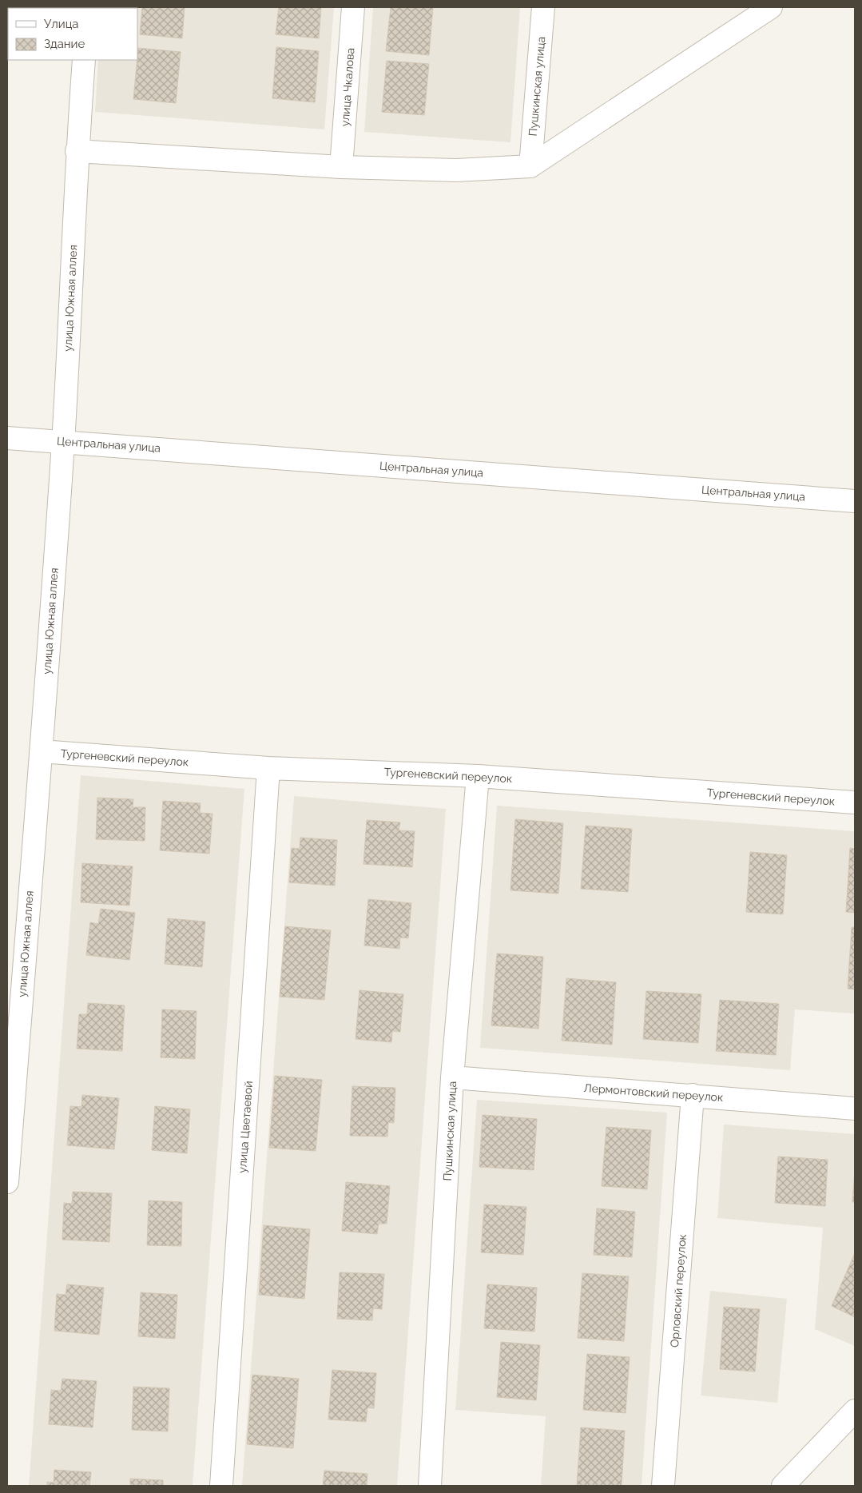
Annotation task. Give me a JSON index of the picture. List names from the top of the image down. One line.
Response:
{"streets":{"street":["Пушкинская улица","улица Чкалова","улица Южная аллея","Центральная улица","Тургеневский переулок","Лермонтовский переулок","улица Цветаевой","Орловский переулок"]},"crossings":[["Пушкинская улица","Тургеневский переулок"],["Пушкинская улица","Лермонтовский переулок"],["улица Южная аллея","Центральная улица"],["улица Южная аллея","Тургеневский переулок"],["Тургеневский переулок","улица Цветаевой"],["Лермонтовский переулок","Орловский переулок"]],"legend":["Улица","Здание"]}
